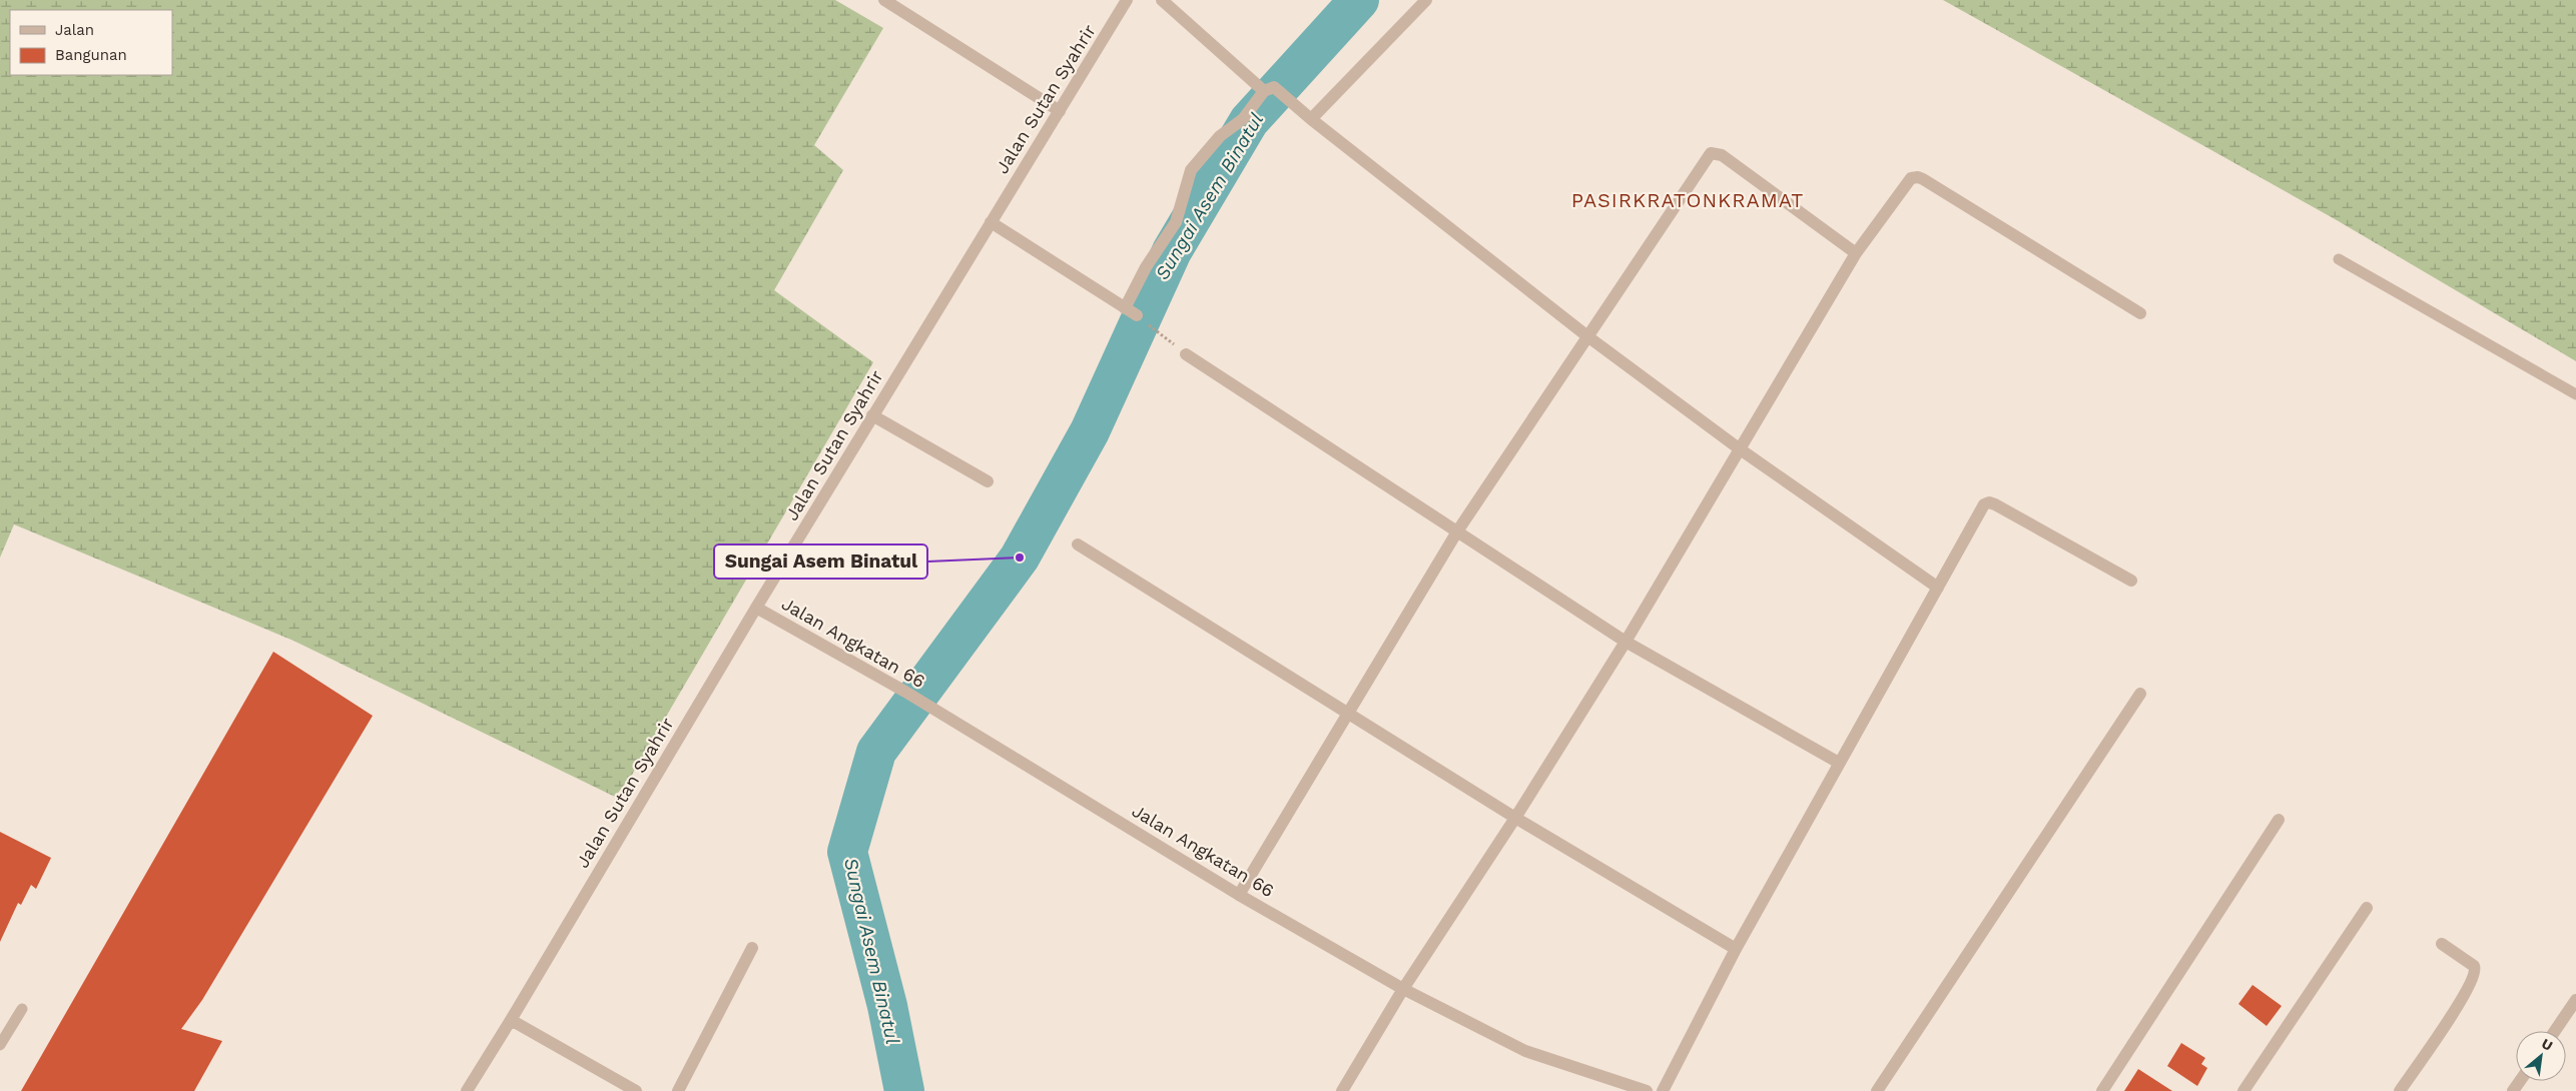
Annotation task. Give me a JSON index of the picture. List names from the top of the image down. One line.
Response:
{"streets":{"street":["Jalan Sutan Syahrir","Jalan Angkatan 66"]},"crossings":[["Jalan Sutan Syahrir","Jalan Angkatan 66"]],"districts":["PASIRKRATONKRAMAT"],"water":["Sungai Asem Binatul"],"places":["Sungai Asem Binatul"],"legend":["Jalan","Bangunan"],"north":"top right"}
